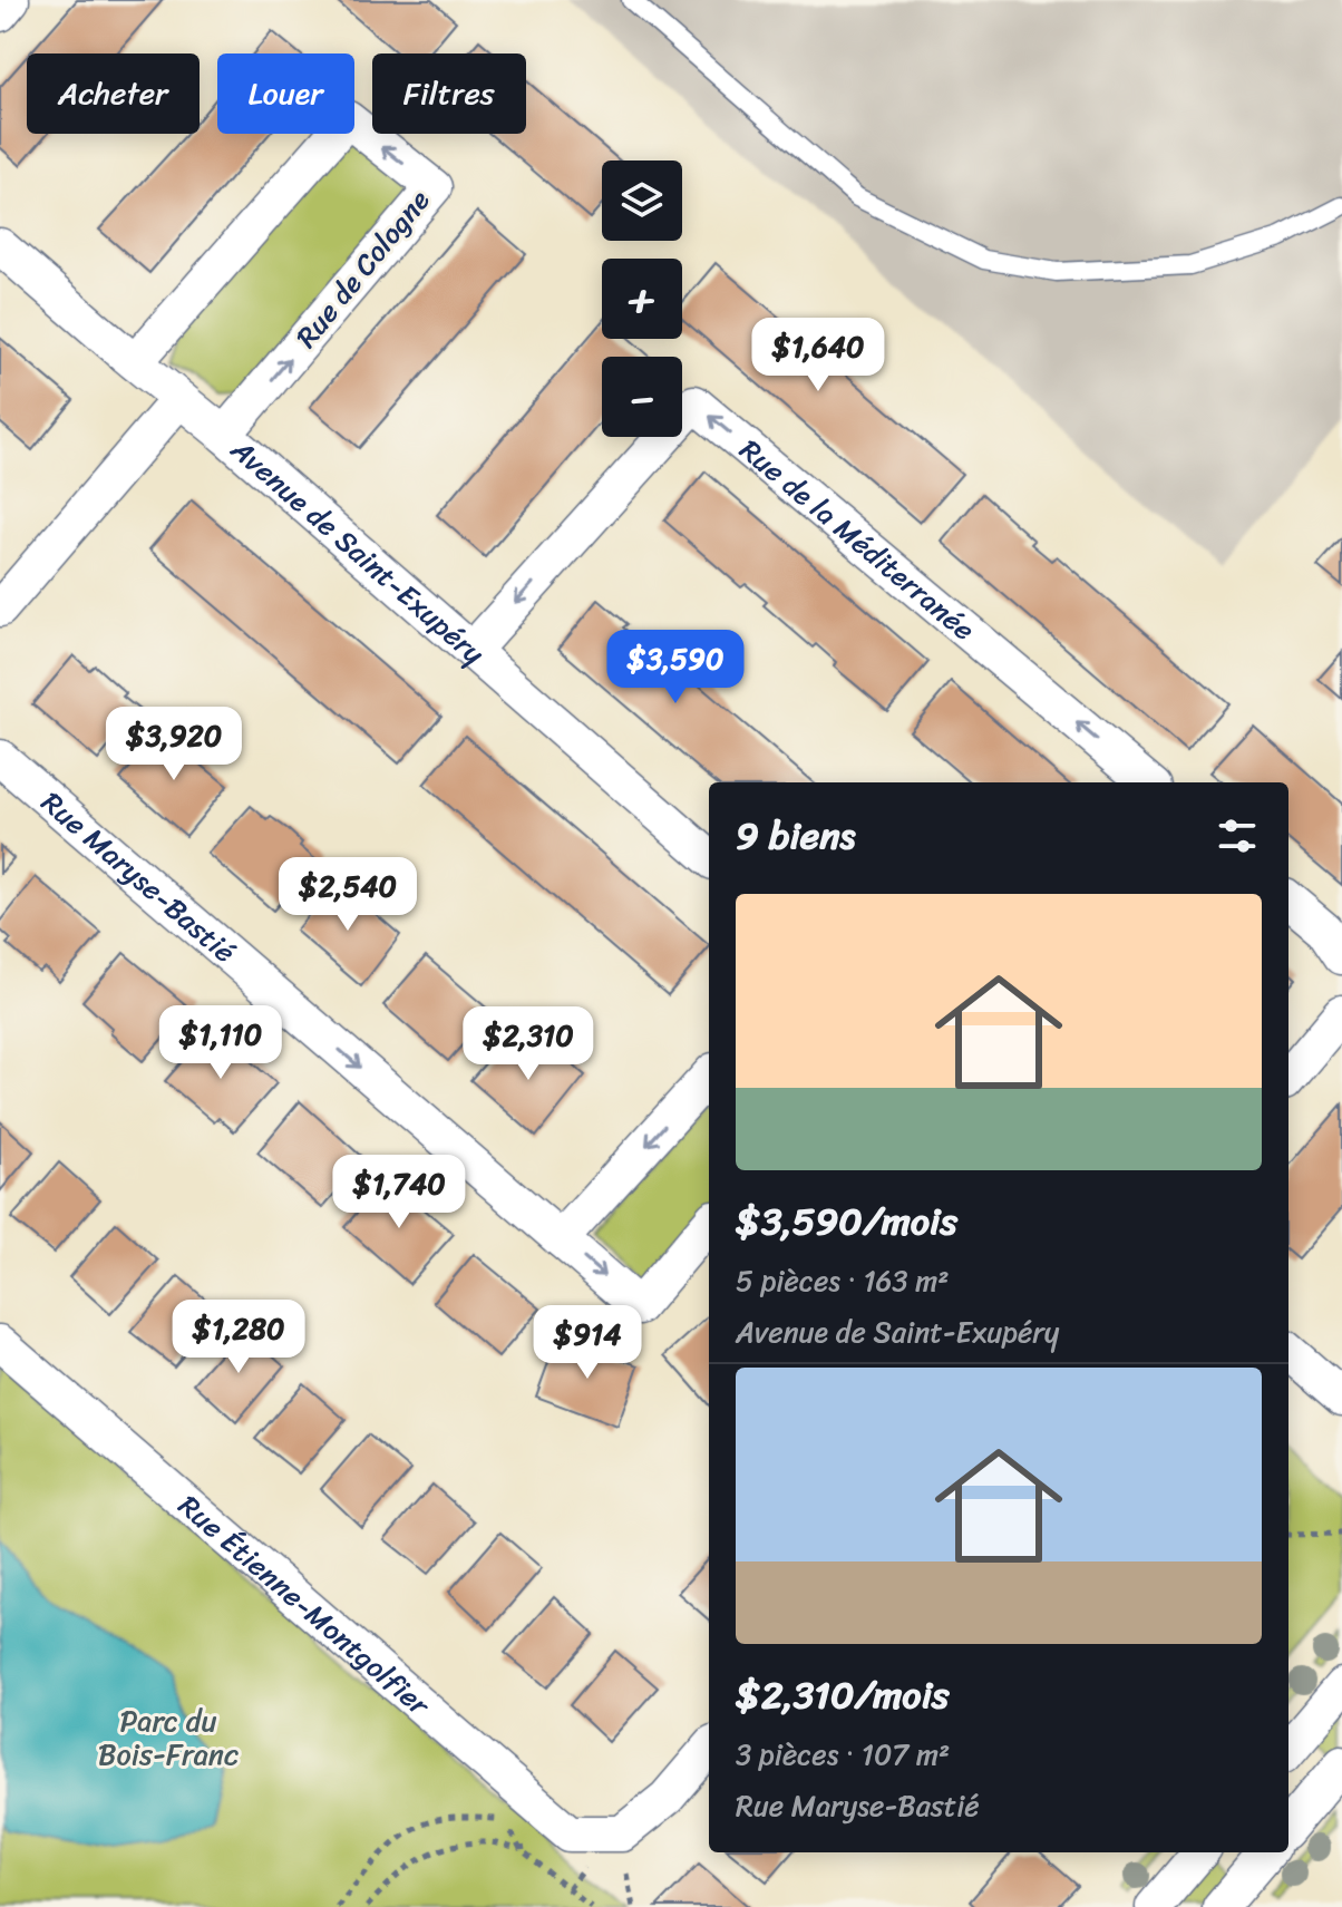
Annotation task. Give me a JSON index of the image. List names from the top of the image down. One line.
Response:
{"streets":{"street":["Rue de Cologne","Rue de la Méditerranée","Avenue de Saint-Exupéry","Rue Maryse-Bastié","Rue Étienne-Montgolfier"]},"crossings":[["Rue de Cologne","Avenue de Saint-Exupéry"],["Rue de la Méditerranée","Avenue de Saint-Exupéry"]],"one_way":["Rue Maryse-Bastié"],"parks":["Parc du Bois-Franc"],"page":{"chip":["Acheter","Louer","Filtres"],"map_buttons":["+","−"],"price":["$1,640","$3,590","$3,920","$2,540","$1,110","$2,310","$1,740","$1,280","$914"],"heading":"9 biens","list":[{"name":"$3,590/mois","note":"5 pièces · 163 m² · Avenue de Saint-Exupéry"},{"name":"$2,310/mois","note":"3 pièces · 107 m² · Rue Maryse-Bastié"}]}}
